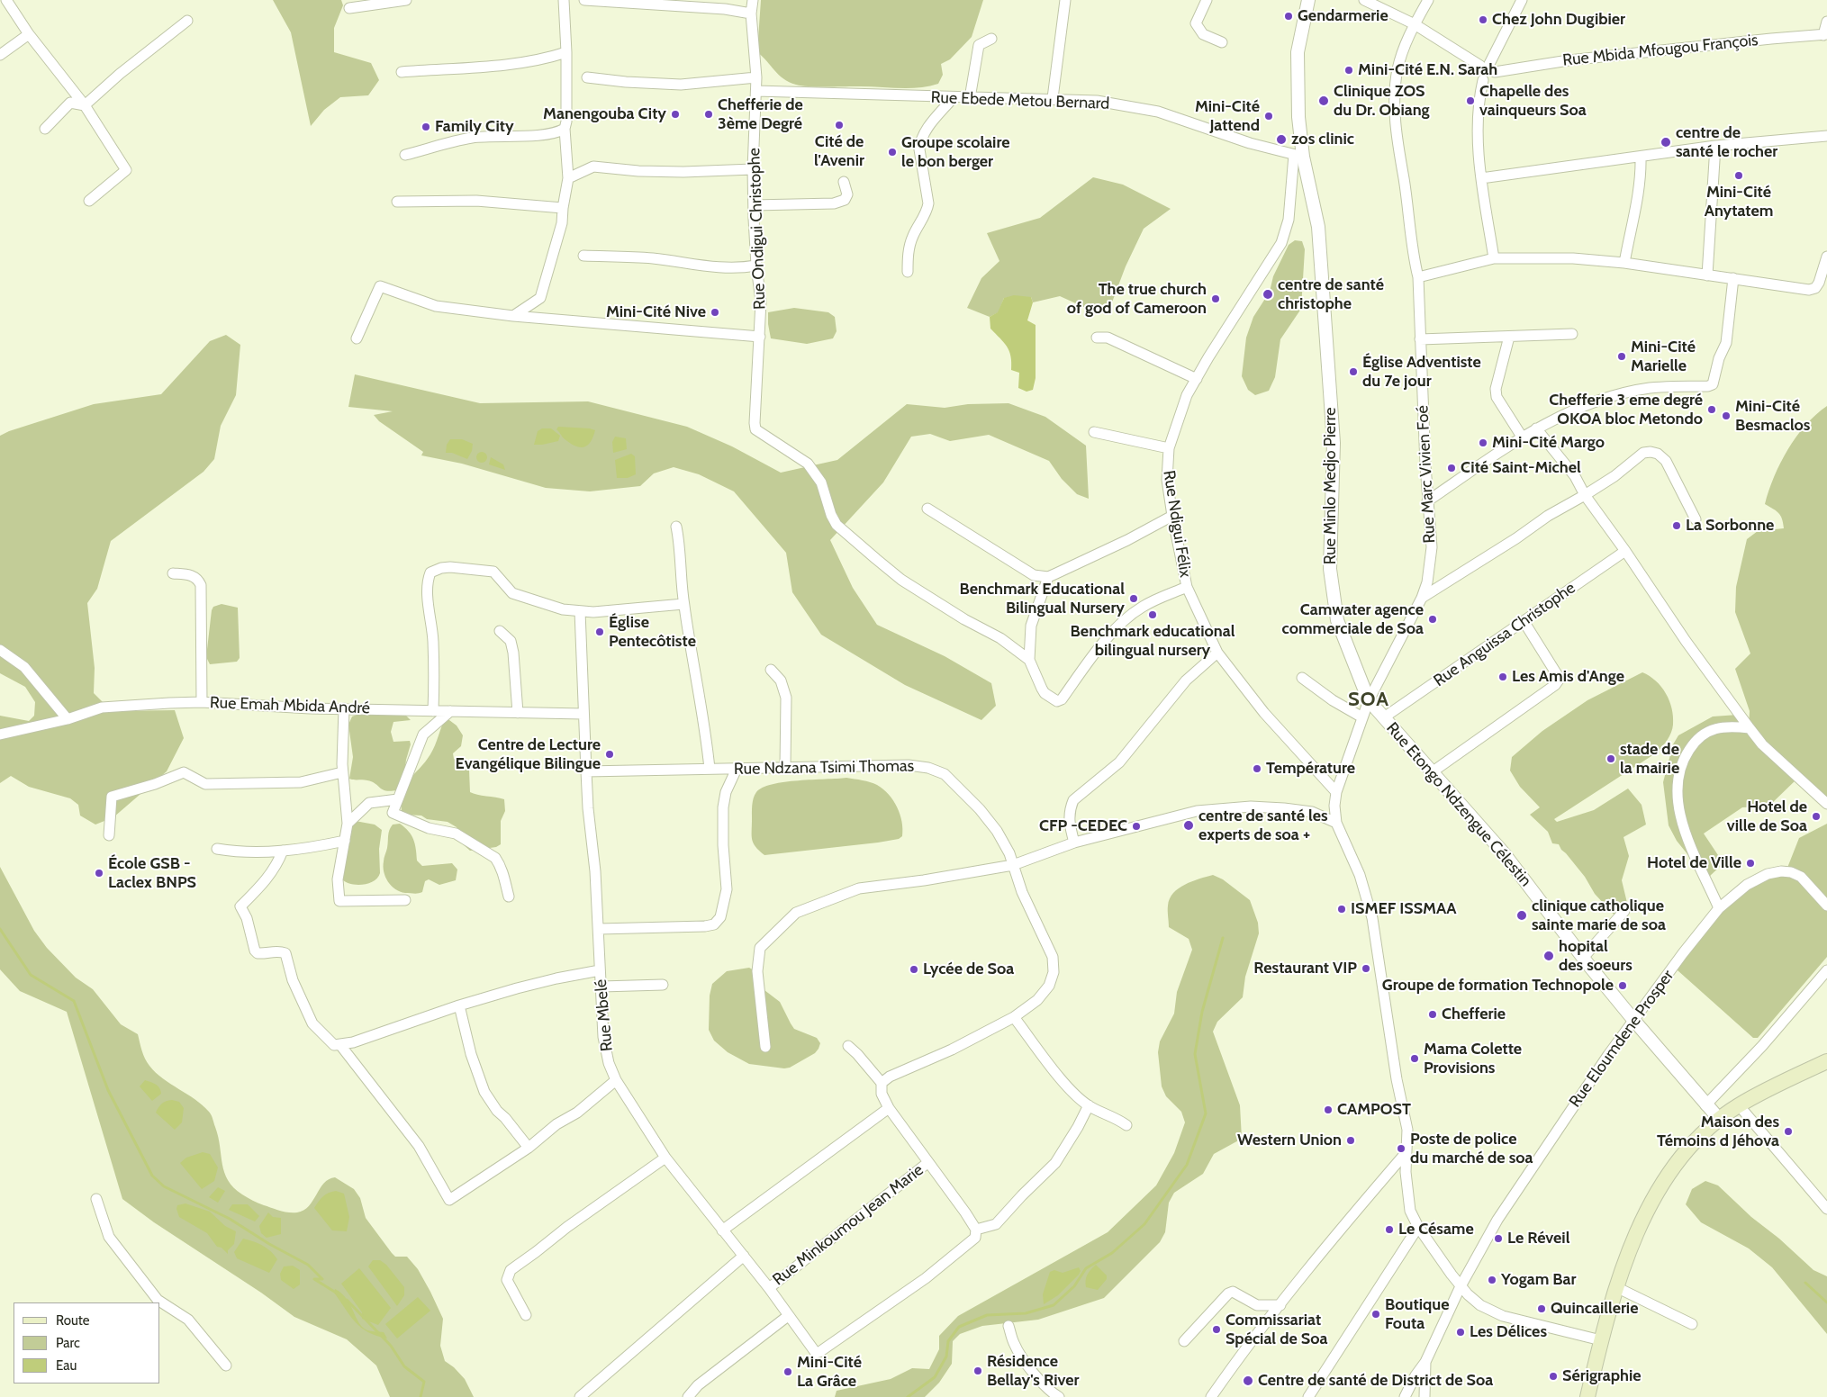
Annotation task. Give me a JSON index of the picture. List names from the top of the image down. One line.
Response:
{"streets":{"street":["Rue Mbida Mfougou François","Rue Ebede Metou Bernard","Rue Ondigui Christophe","Rue Marc Vivien Foé","Rue Minlo Medjo Pierre","Rue Ndigui Félix","Rue Anguissa Christophe","Rue Emah Mbida André","Rue Ndzana Tsimi Thomas","Rue Etongo Ndzengue Célestin","Rue Mbelé","Rue Eloumdene Prosper","Rue Minkoumou Jean Marie"]},"crossings":[["Rue Ebede Metou Bernard","Rue Ondigui Christophe"],["Rue Ebede Metou Bernard","Rue Minlo Medjo Pierre"],["Rue Ebede Metou Bernard","Rue Ndigui Félix"],["Rue Marc Vivien Foé","Rue Minlo Medjo Pierre"],["Rue Marc Vivien Foé","Rue Ndigui Félix"],["Rue Marc Vivien Foé","Rue Etongo Ndzengue Célestin"],["Rue Minlo Medjo Pierre","Rue Ndigui Félix"],["Rue Minlo Medjo Pierre","Rue Etongo Ndzengue Célestin"],["Rue Anguissa Christophe","Rue Etongo Ndzengue Célestin"],["Rue Emah Mbida André","Rue Mbelé"],["Rue Ndzana Tsimi Thomas","Rue Mbelé"],["Rue Etongo Ndzengue Célestin","Rue Eloumdene Prosper"],["Rue Mbelé","Rue Minkoumou Jean Marie"]],"districts":["SOA"],"places":["Gendarmerie","Chez John Dugibier","Mini-Cité E.N. Sarah","Clinique ZOS du Dr. Obiang","Chapelle des vainqueurs Soa","Manengouba City","Chefferie de 3ème Degré","Mini-Cité Jattend","Cité de l'Avenir","Family City","zos clinic","centre de santé le rocher","Groupe scolaire le bon berger","Mini-Cité Anytatem","centre de santé christophe","The true church of god of Cameroon","Mini-Cité Nive","Mini-Cité Marielle","Église Adventiste du 7e jour","Chefferie 3 eme degré OKOA bloc Metondo","Mini-Cité Besmaclos","Mini-Cité Margo","Cité Saint-Michel","La Sorbonne","Benchmark Educational Bilingual Nursery","Benchmark educational bilingual nursery","Camwater agence commerciale de Soa","Église Pentecôtiste","Les Amis d'Ange","Centre de Lecture Evangélique Bilingue","stade de la mairie","Température","Hotel de ville de Soa","centre de santé les experts de soa +","CFP -CEDEC","Hotel de Ville","École GSB - Laclex BNPS","ISMEF ISSMAA","clinique catholique sainte marie de soa","hopital des soeurs","Restaurant VIP","Lycée de Soa","Groupe de formation Technopole","Chefferie","Mama Colette Provisions","CAMPOST","Maison des Témoins d Jéhova","Western Union","Poste de police du marché de soa","Le Césame","Le Réveil","Yogam Bar","Quincaillerie","Boutique Fouta","Commissariat Spécial de Soa","Les Délices","Résidence Bellay's River","Mini-Cité La Grâce","Sérigraphie","Centre de santé de District de Soa"],"legend":["Route","Parc","Eau"]}
